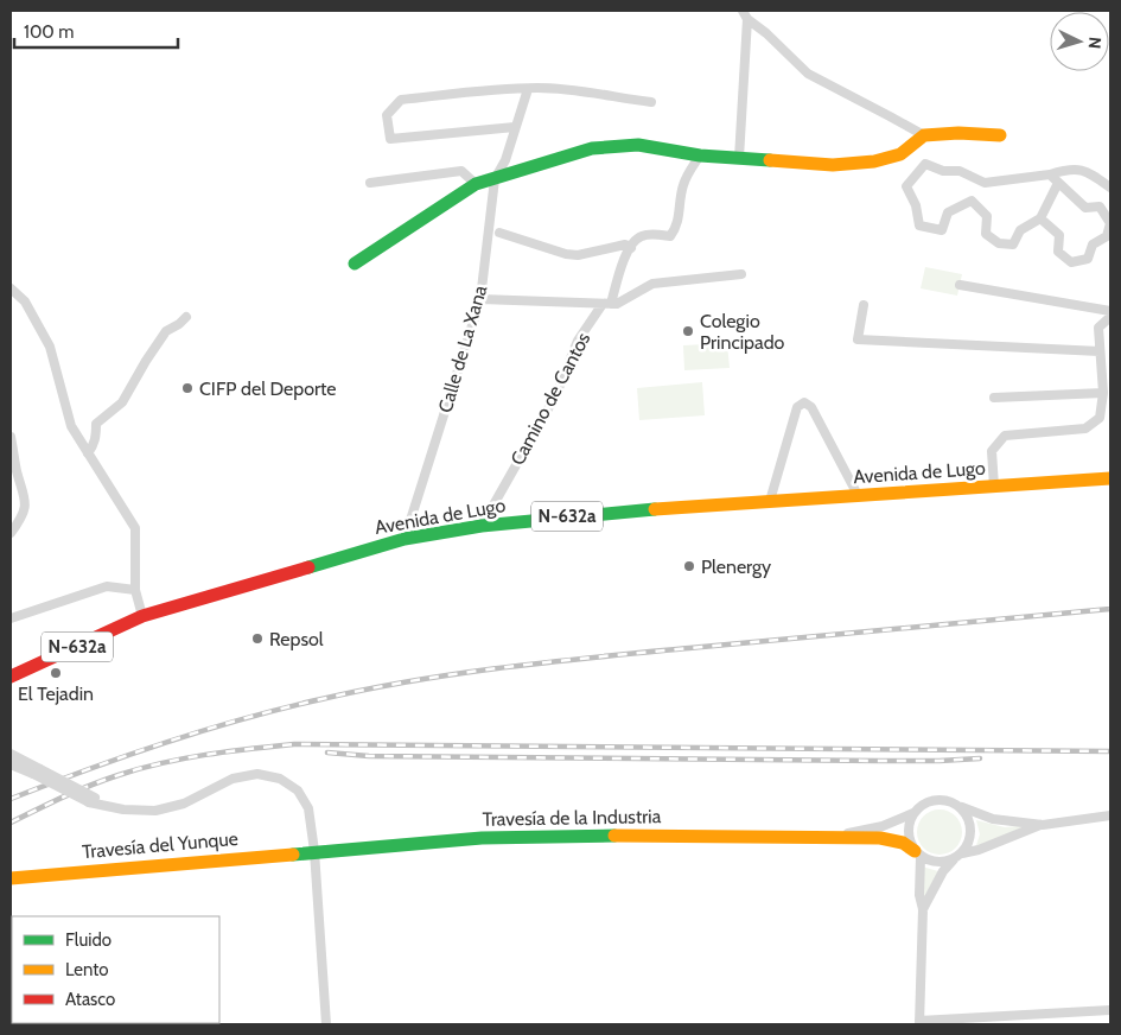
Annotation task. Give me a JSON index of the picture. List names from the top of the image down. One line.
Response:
{"streets":{"street":["Calle de La Xana","Camino de Cantos","Avenida de Lugo","N-632a","Travesía de la Industria","Travesía del Yunque"]},"crossings":[["Calle de La Xana","Avenida de Lugo"],["Camino de Cantos","Avenida de Lugo"],["Travesía de la Industria","Travesía del Yunque"]],"places":["Colegio Principado","CIFP del Deporte","Plenergy","Repsol","El Tejadin"],"legend":["Fluido","Lento","Atasco"],"scale_bar":"100 m","north":"right"}
